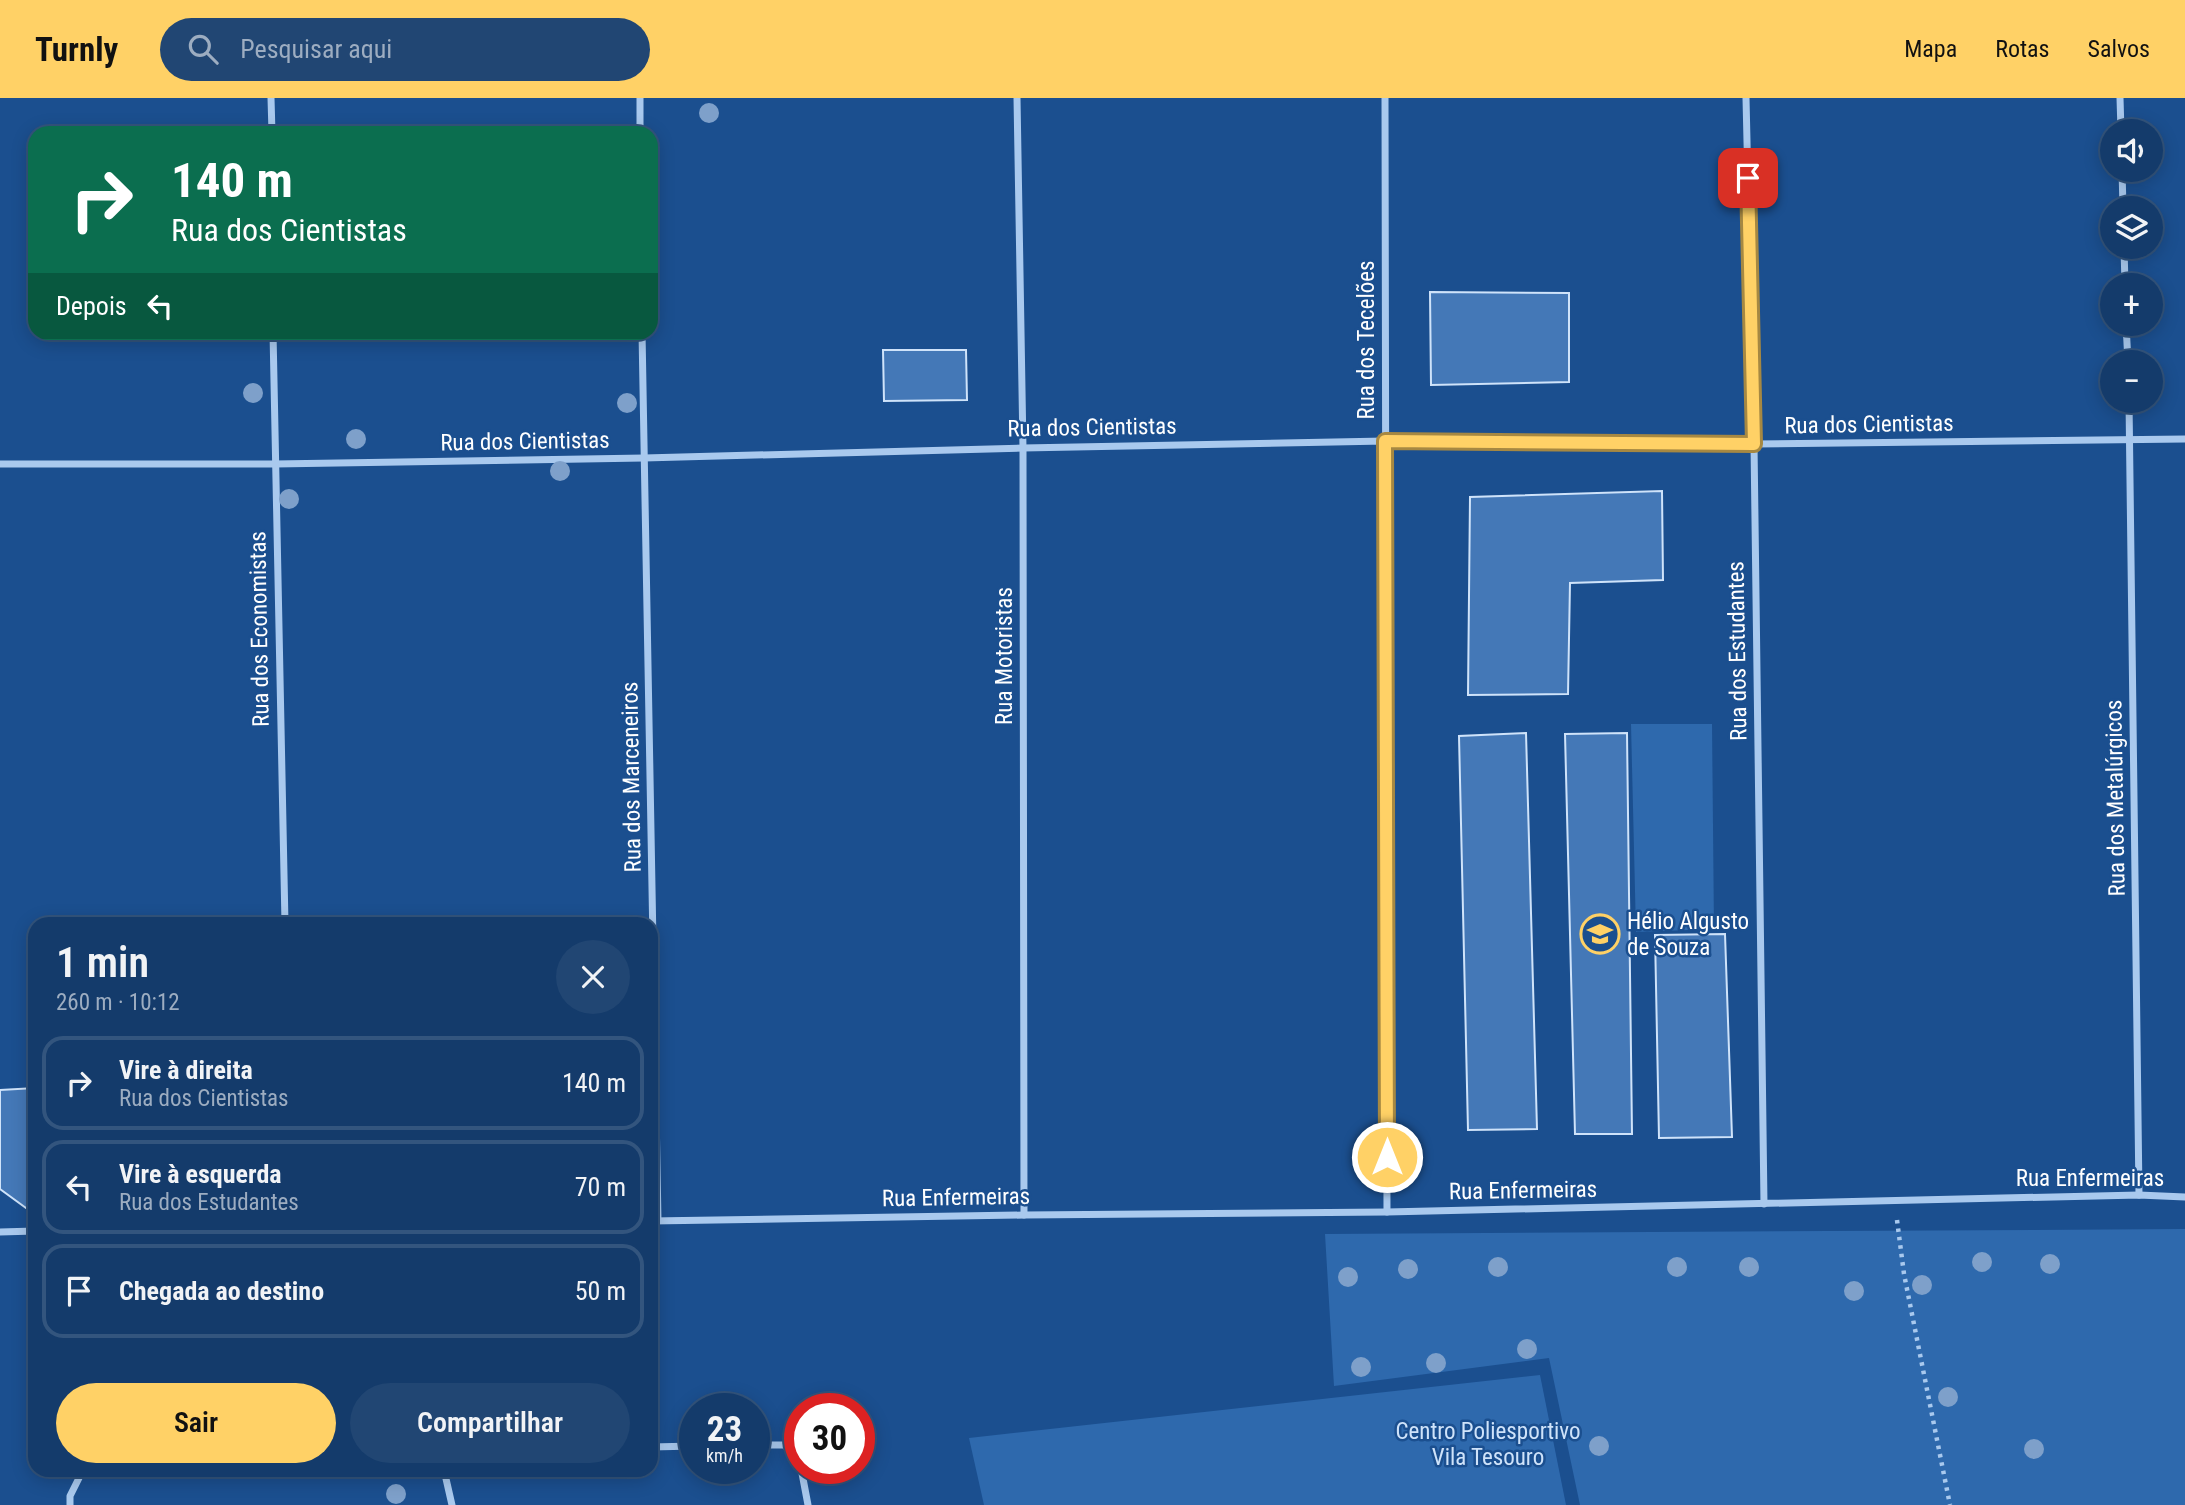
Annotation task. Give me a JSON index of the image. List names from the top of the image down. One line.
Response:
{"streets":{"street":["Rua dos Tecelões","Rua dos Cientistas","Rua dos Economistas","Rua dos Estudantes","Rua Motoristas","Rua dos Marceneiros","Rua dos Metalúrgicos","Rua Enfermeiras"]},"crossings":[["Rua dos Tecelões","Rua dos Cientistas"],["Rua dos Tecelões","Rua Enfermeiras"],["Rua dos Cientistas","Rua dos Economistas"],["Rua dos Cientistas","Rua dos Estudantes"],["Rua dos Cientistas","Rua Motoristas"],["Rua dos Cientistas","Rua dos Marceneiros"],["Rua dos Cientistas","Rua dos Metalúrgicos"],["Rua dos Estudantes","Rua Enfermeiras"],["Rua Motoristas","Rua Enfermeiras"],["Rua dos Metalúrgicos","Rua Enfermeiras"]],"parks":["Centro Poliesportivo Vila Tesouro"],"places":{"school or university":["Hélio Algusto de Souza"]},"page":{"header":"Turnly","search":"Pesquisar aqui","nav":["Mapa","Rotas","Salvos"],"map_buttons":["+","−"],"turn":["140 m","Rua dos Cientistas"],"then":"Depois","heading":["1 min","260 m · 10:12"],"list":[{"name":"Vire à direita","note":"Rua dos Cientistas","value":"140 m"},{"name":"Vire à esquerda","note":"Rua dos Estudantes","value":"70 m"},{"name":"Chegada ao destino","value":"50 m"}],"buttons":["Sair","Compartilhar"],"speed":"23 km/h","limit":"30"}}
